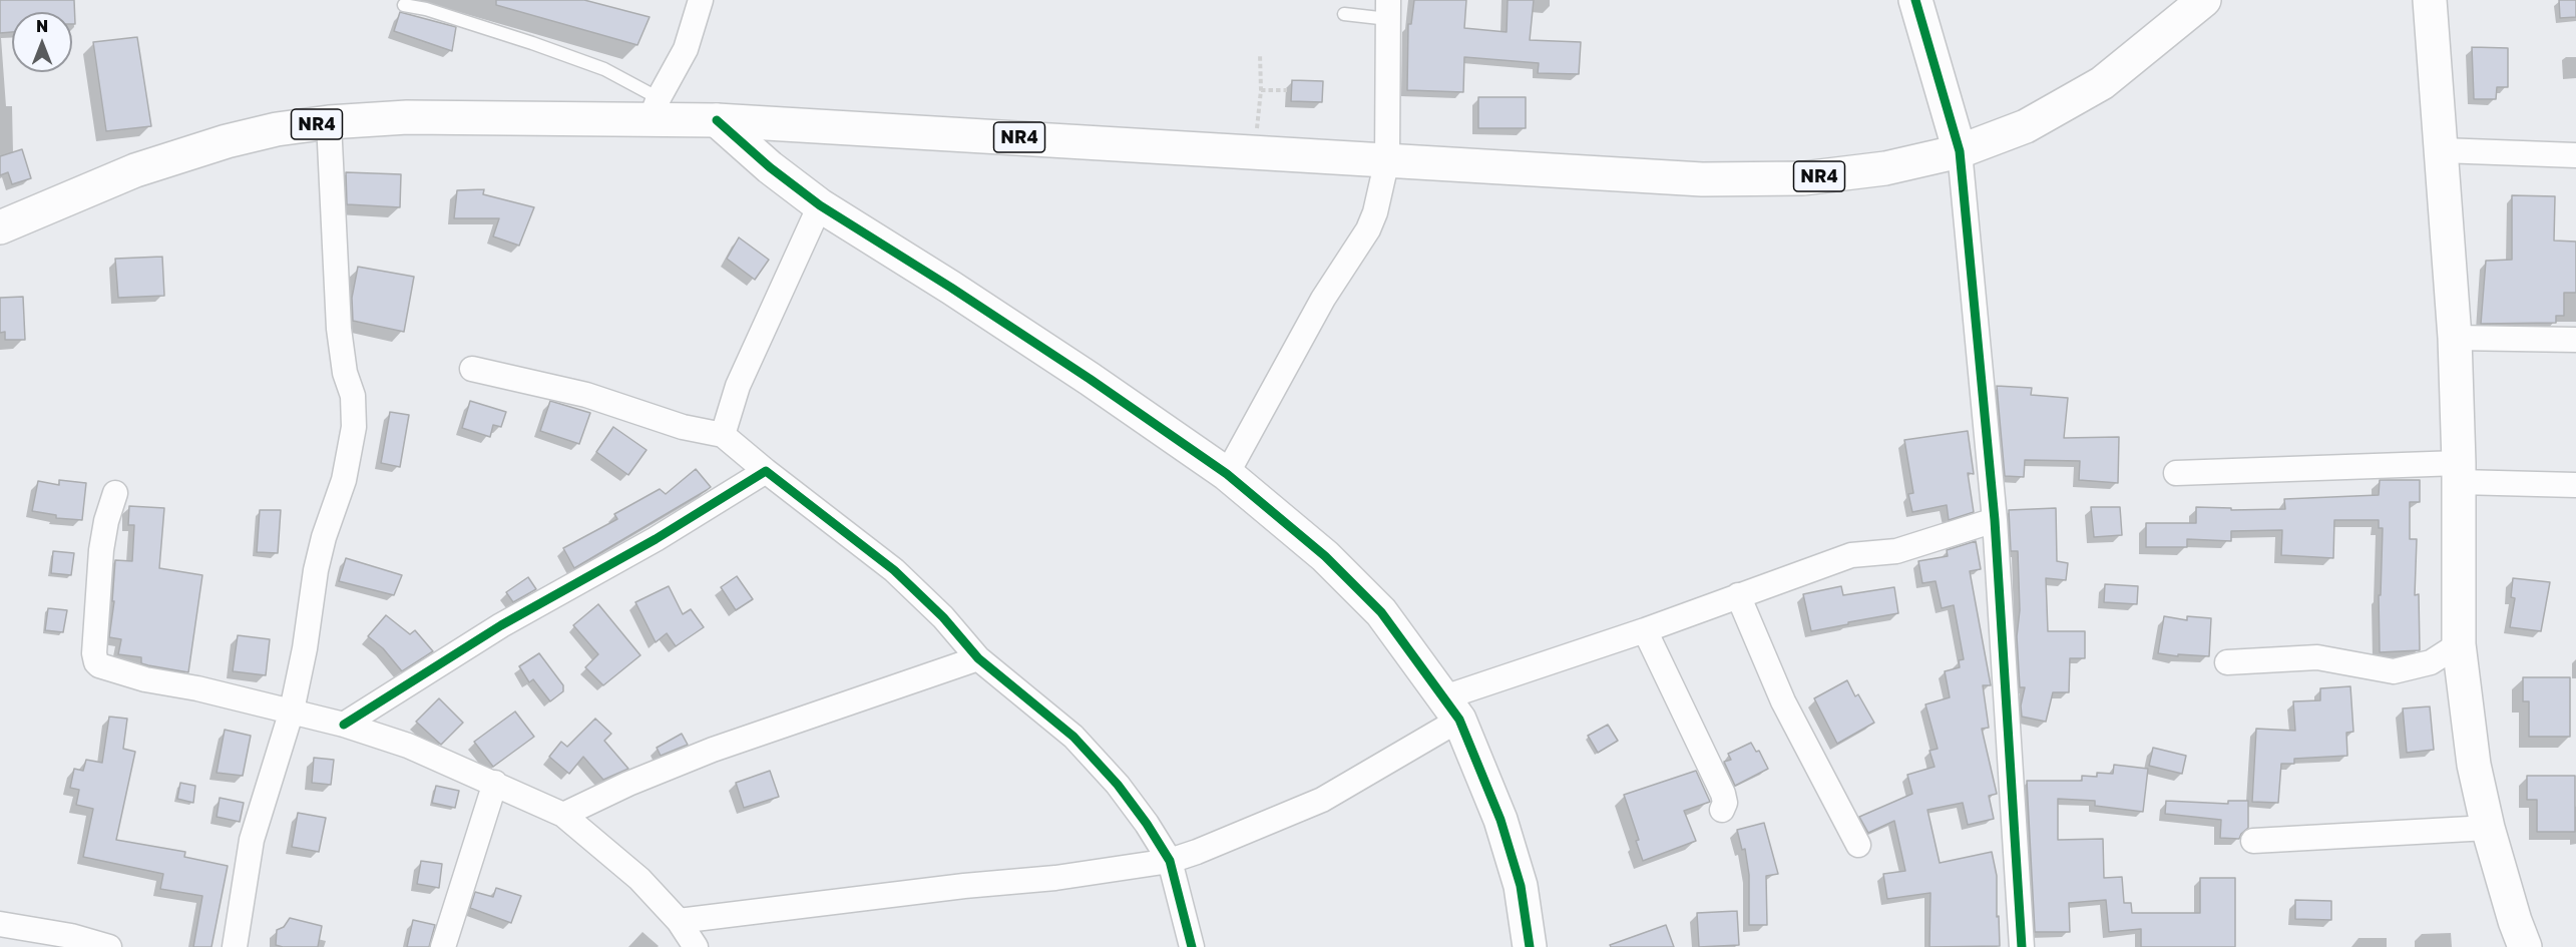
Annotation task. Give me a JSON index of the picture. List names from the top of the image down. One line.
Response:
{"streets":{"main road":["NR4"]},"north":"top"}
